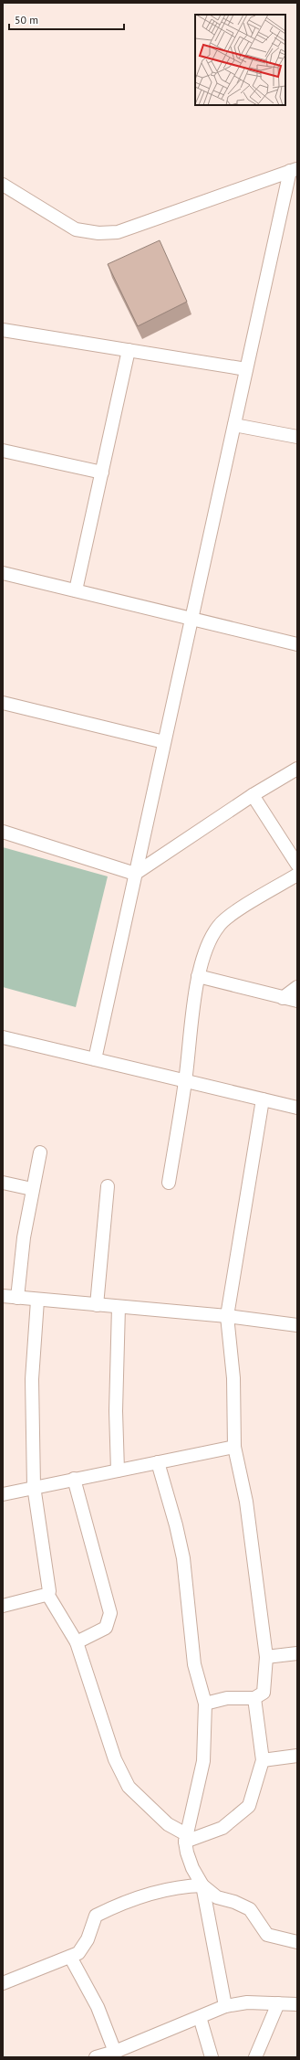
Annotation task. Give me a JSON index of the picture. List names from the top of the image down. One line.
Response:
{"scale_bar":"50 m"}
